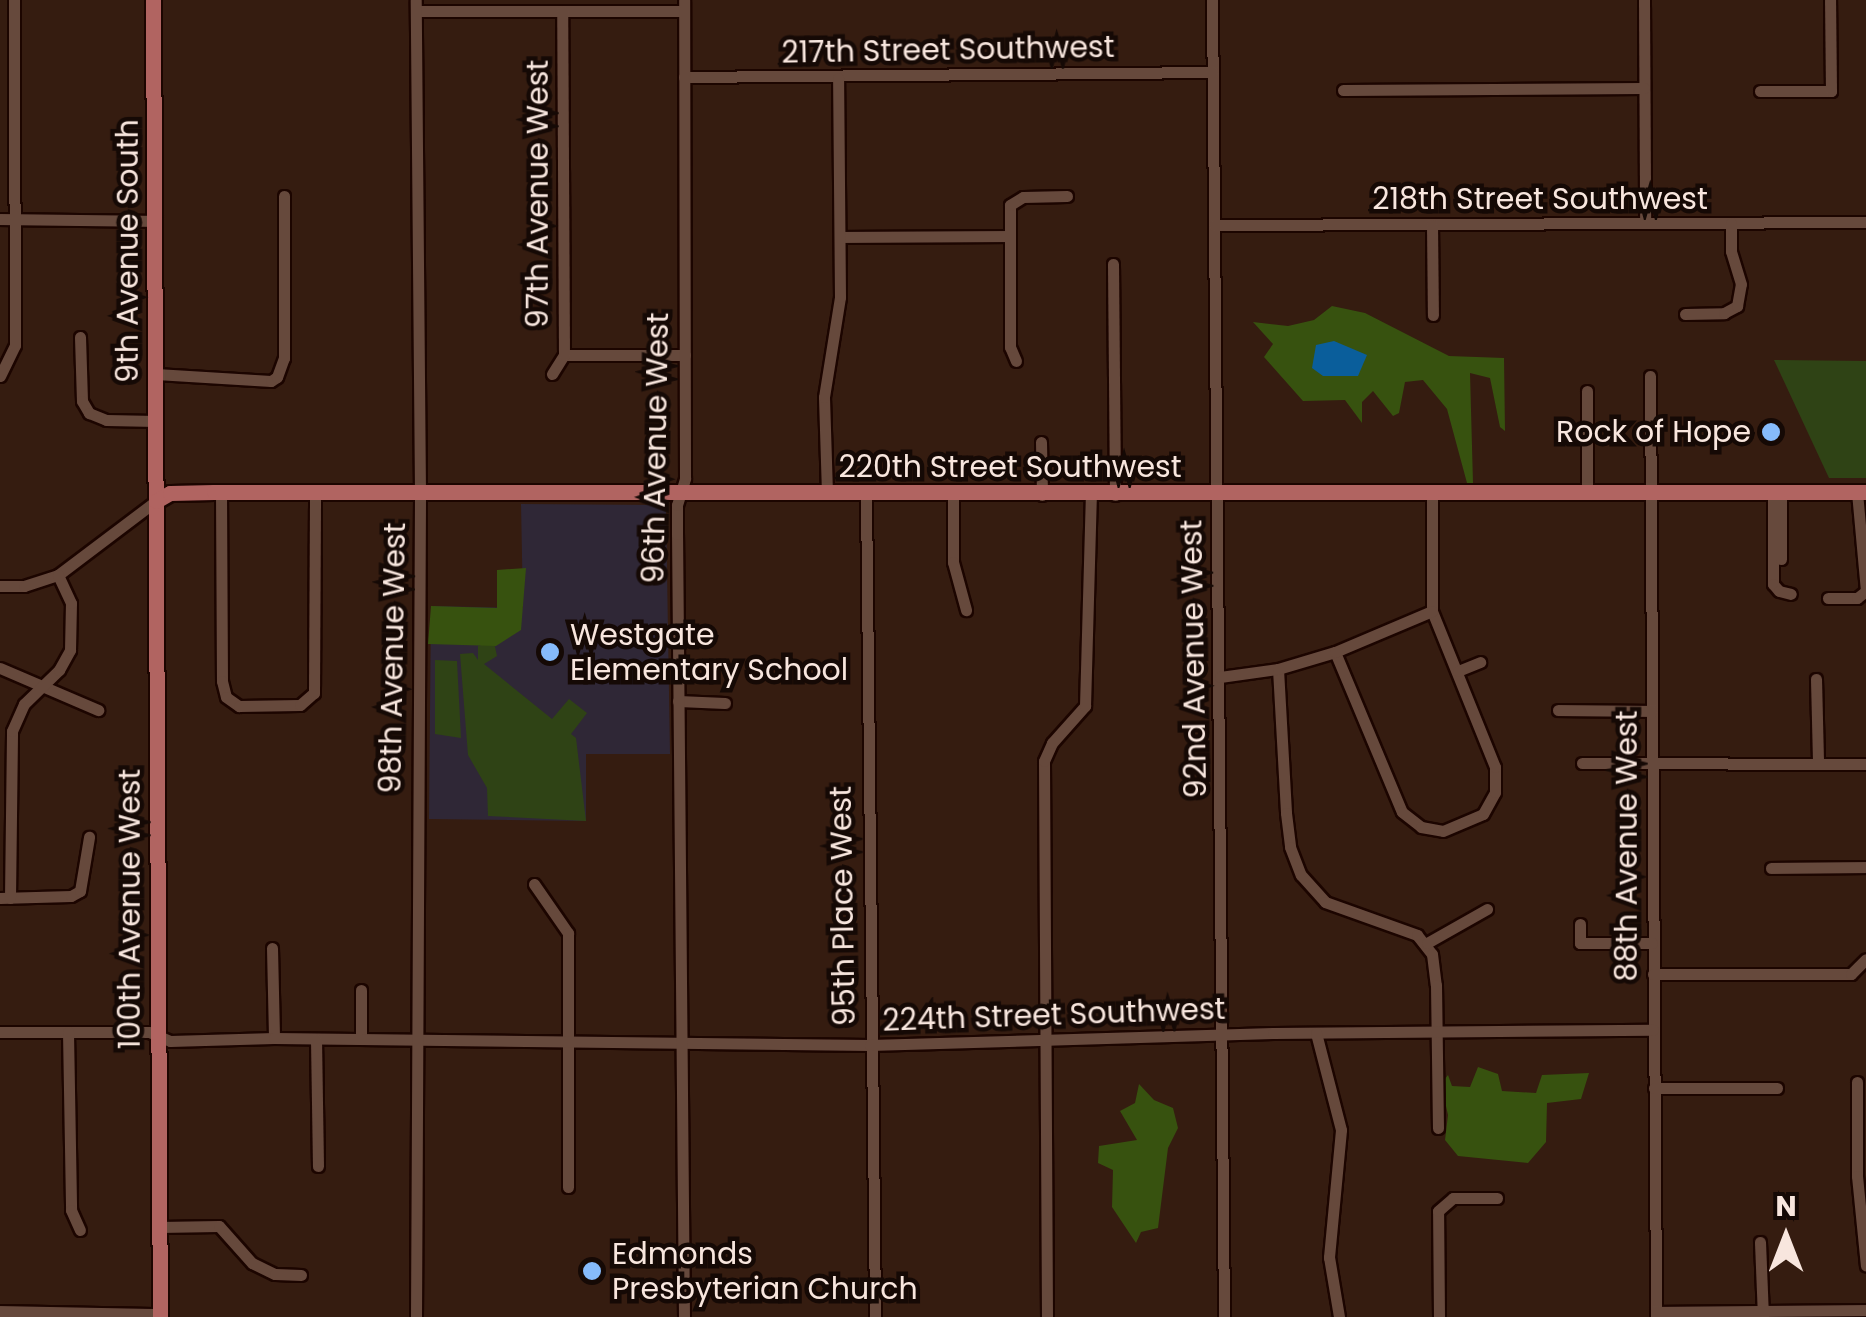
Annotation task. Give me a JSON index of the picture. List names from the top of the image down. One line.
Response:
{"streets":{"main road":["9th Avenue South","220th Street Southwest","100th Avenue West"],"street":["217th Street Southwest","97th Avenue West","218th Street Southwest","96th Avenue West","98th Avenue West","92nd Avenue West","88th Avenue West","95th Place West","224th Street Southwest"]},"crossings":[["217th Street Southwest","96th Avenue West"],["217th Street Southwest","92nd Avenue West"],["218th Street Southwest","92nd Avenue West"],["9th Avenue South","220th Street Southwest"],["9th Avenue South","100th Avenue West"],["96th Avenue West","220th Street Southwest"],["96th Avenue West","224th Street Southwest"],["220th Street Southwest","98th Avenue West"],["220th Street Southwest","92nd Avenue West"],["220th Street Southwest","88th Avenue West"],["220th Street Southwest","95th Place West"],["220th Street Southwest","100th Avenue West"],["98th Avenue West","224th Street Southwest"],["92nd Avenue West","224th Street Southwest"],["88th Avenue West","224th Street Southwest"],["95th Place West","224th Street Southwest"],["100th Avenue West","224th Street Southwest"]],"places":["Rock of Hope","Westgate Elementary School","Edmonds Presbyterian Church"],"north":"top"}
